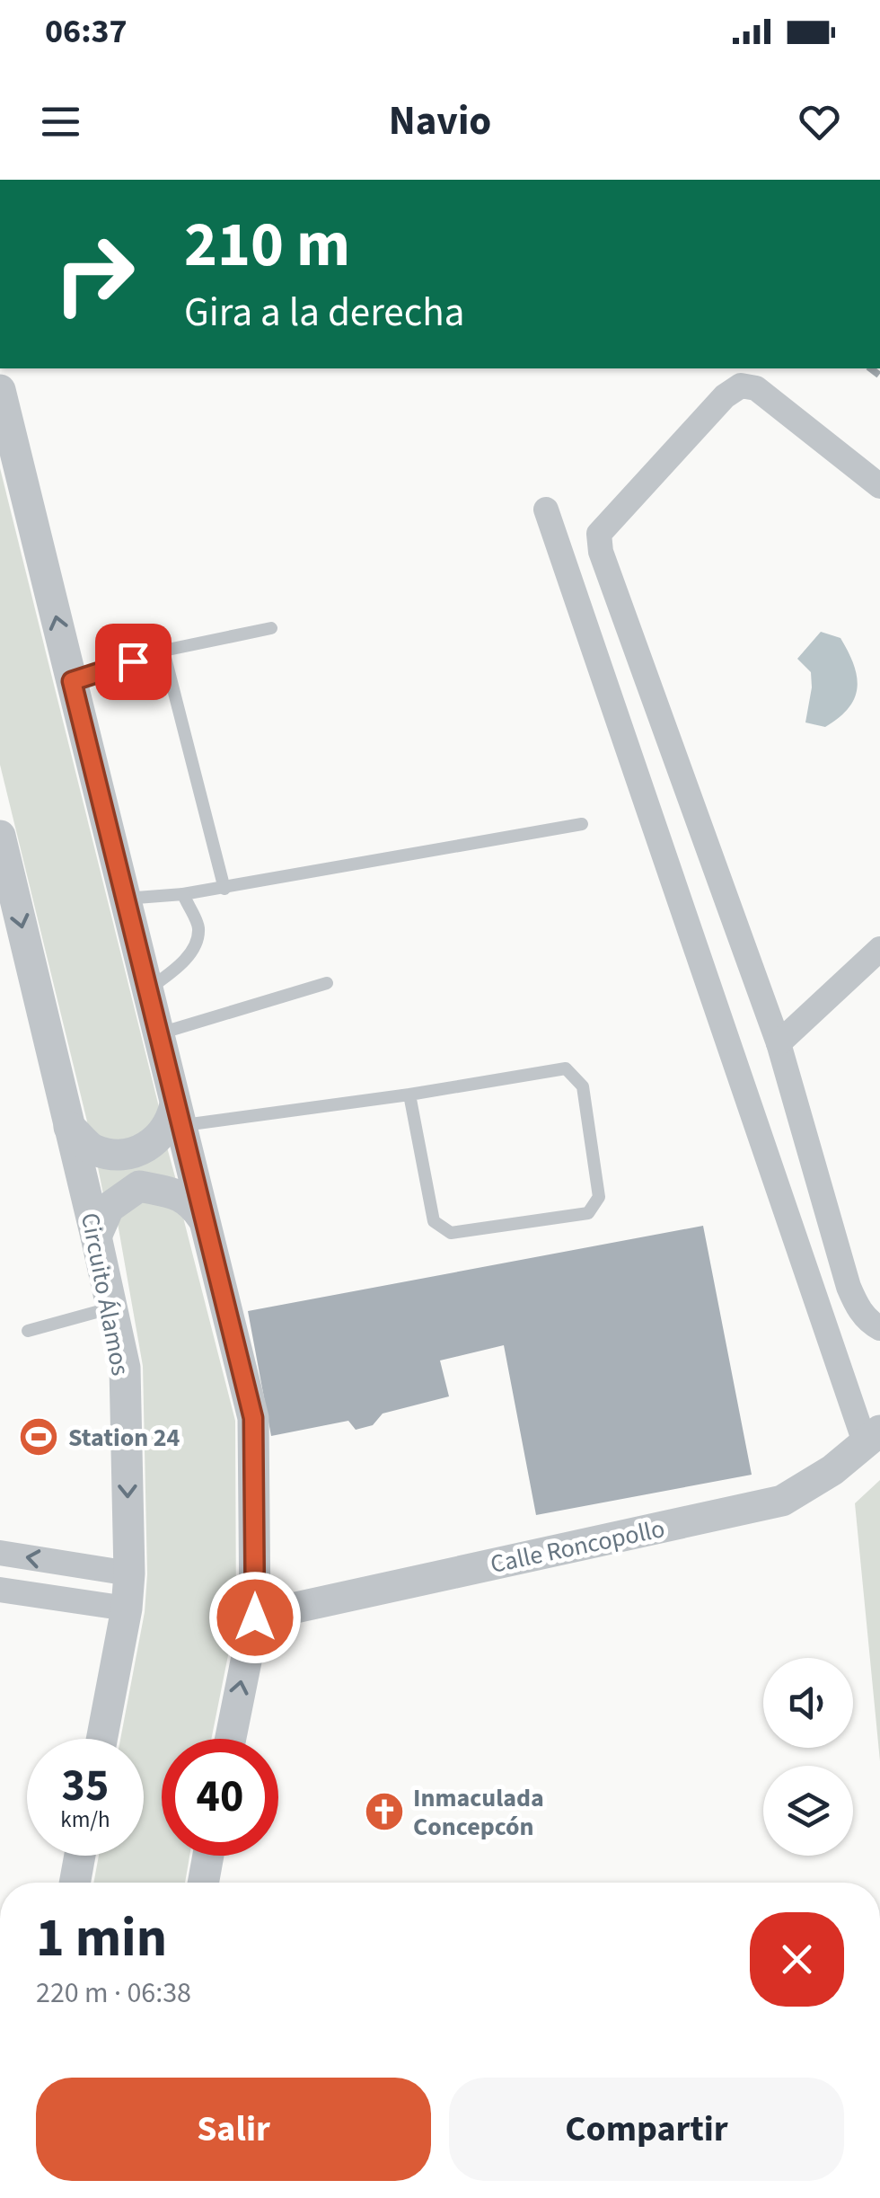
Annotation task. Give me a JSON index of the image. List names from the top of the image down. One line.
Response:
{"streets":{"street":["Circuito Álamos","Calle Roncopollo"]},"places":{"sports":["Station 24"],"church":["Inmaculada Concepcón"]},"page":{"status":"06:37","header":"Navio","turn":["210 m","Gira a la derecha"],"speed":"35 km/h","limit":"40","heading":["1 min","220 m · 06:38"],"buttons":["Salir","Compartir"]}}
